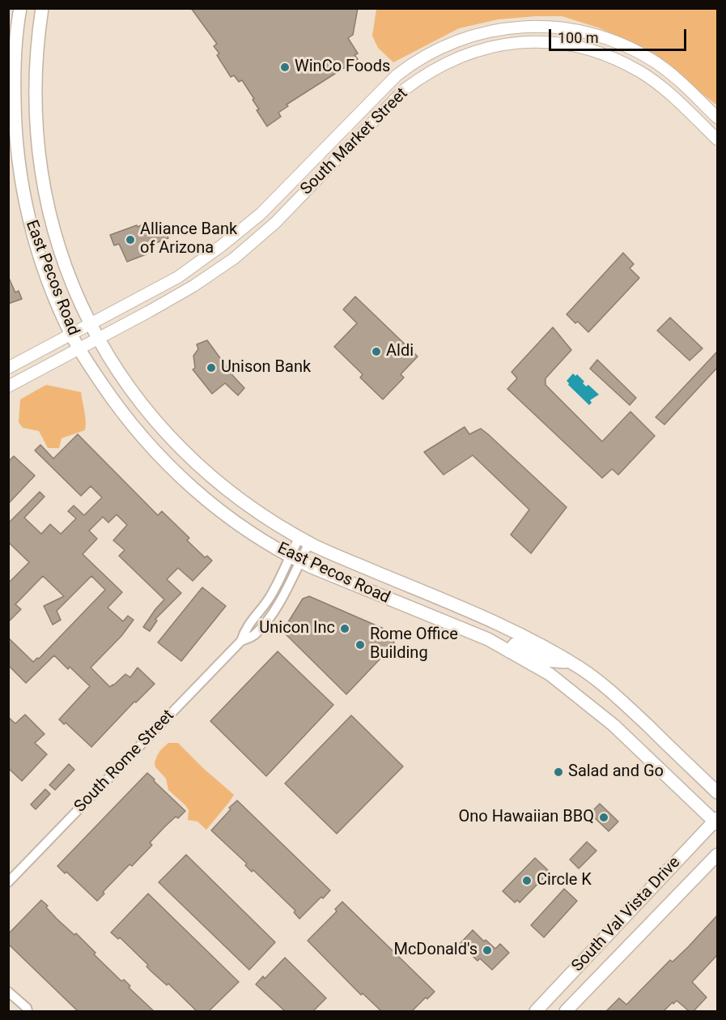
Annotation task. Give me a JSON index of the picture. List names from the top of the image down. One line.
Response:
{"streets":{"main road":["East Pecos Road","South Val Vista Drive"],"street":["South Market Street","South Rome Street"]},"crossings":[["South Market Street","East Pecos Road"],["East Pecos Road","South Rome Street"],["East Pecos Road","South Val Vista Drive"]],"places":["WinCo Foods","Alliance Bank of Arizona","Aldi","Unison Bank","Unicon Inc","Rome Office Building","Salad and Go","Ono Hawaiian BBQ","Circle K","McDonald's"],"scale_bar":"100 m"}
